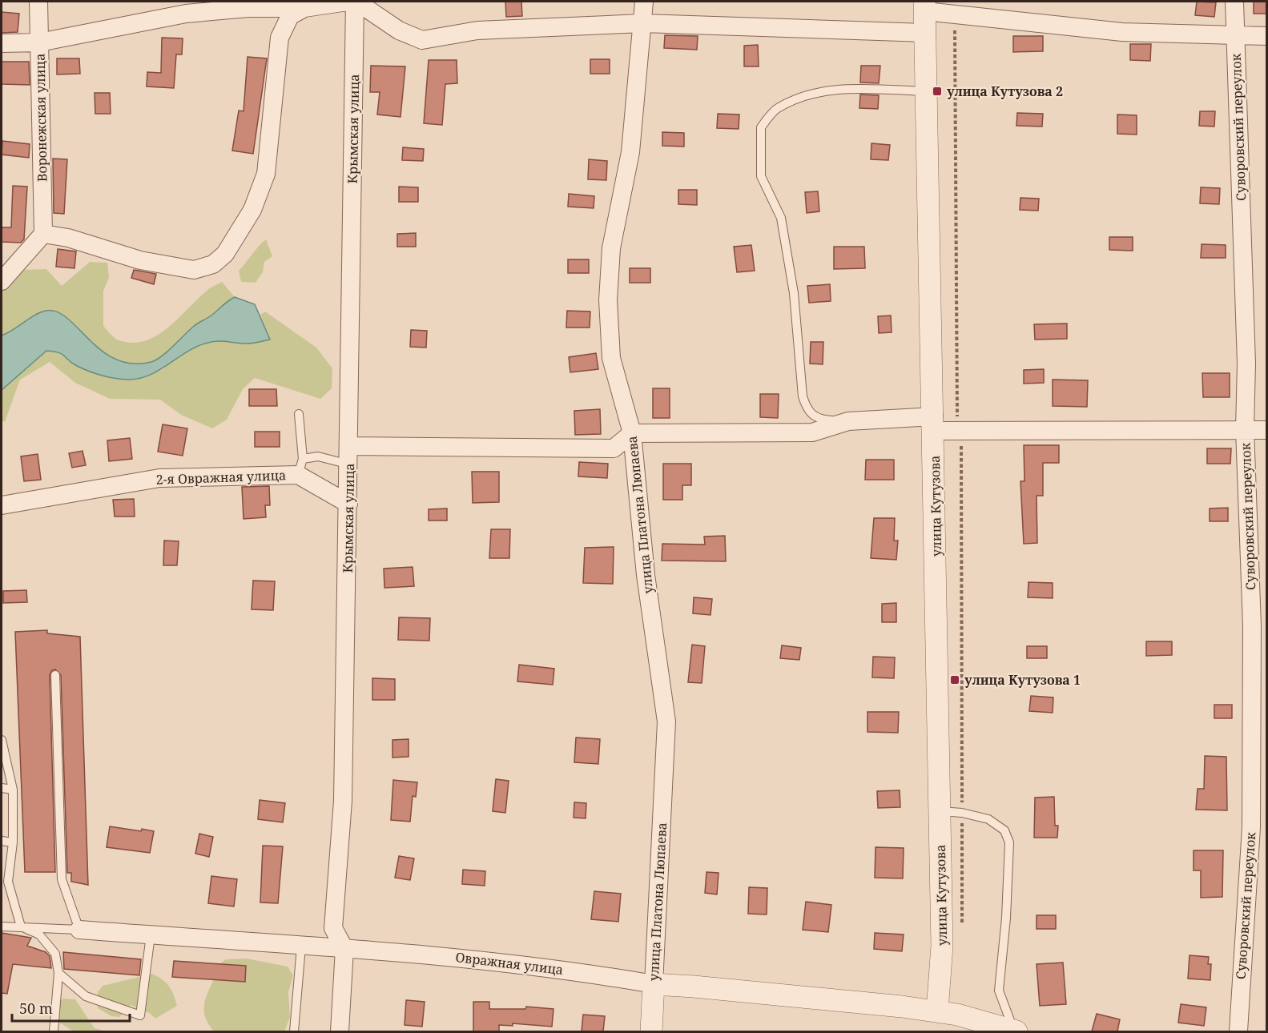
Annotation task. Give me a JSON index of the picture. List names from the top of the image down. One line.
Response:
{"streets":{"street":["Воронежская улица","Суворовский переулок","Крымская улица","2-я Овражная улица","улица Кутузова","улица Платона Люпаева","Овражная улица"]},"crossings":[["Крымская улица","2-я Овражная улица"],["Крымская улица","Овражная улица"],["улица Кутузова","Овражная улица"],["улица Платона Люпаева","Овражная улица"]],"places":{"transit":["улица Кутузова 2","улица Кутузова 1"]},"scale_bar":"50 m"}
